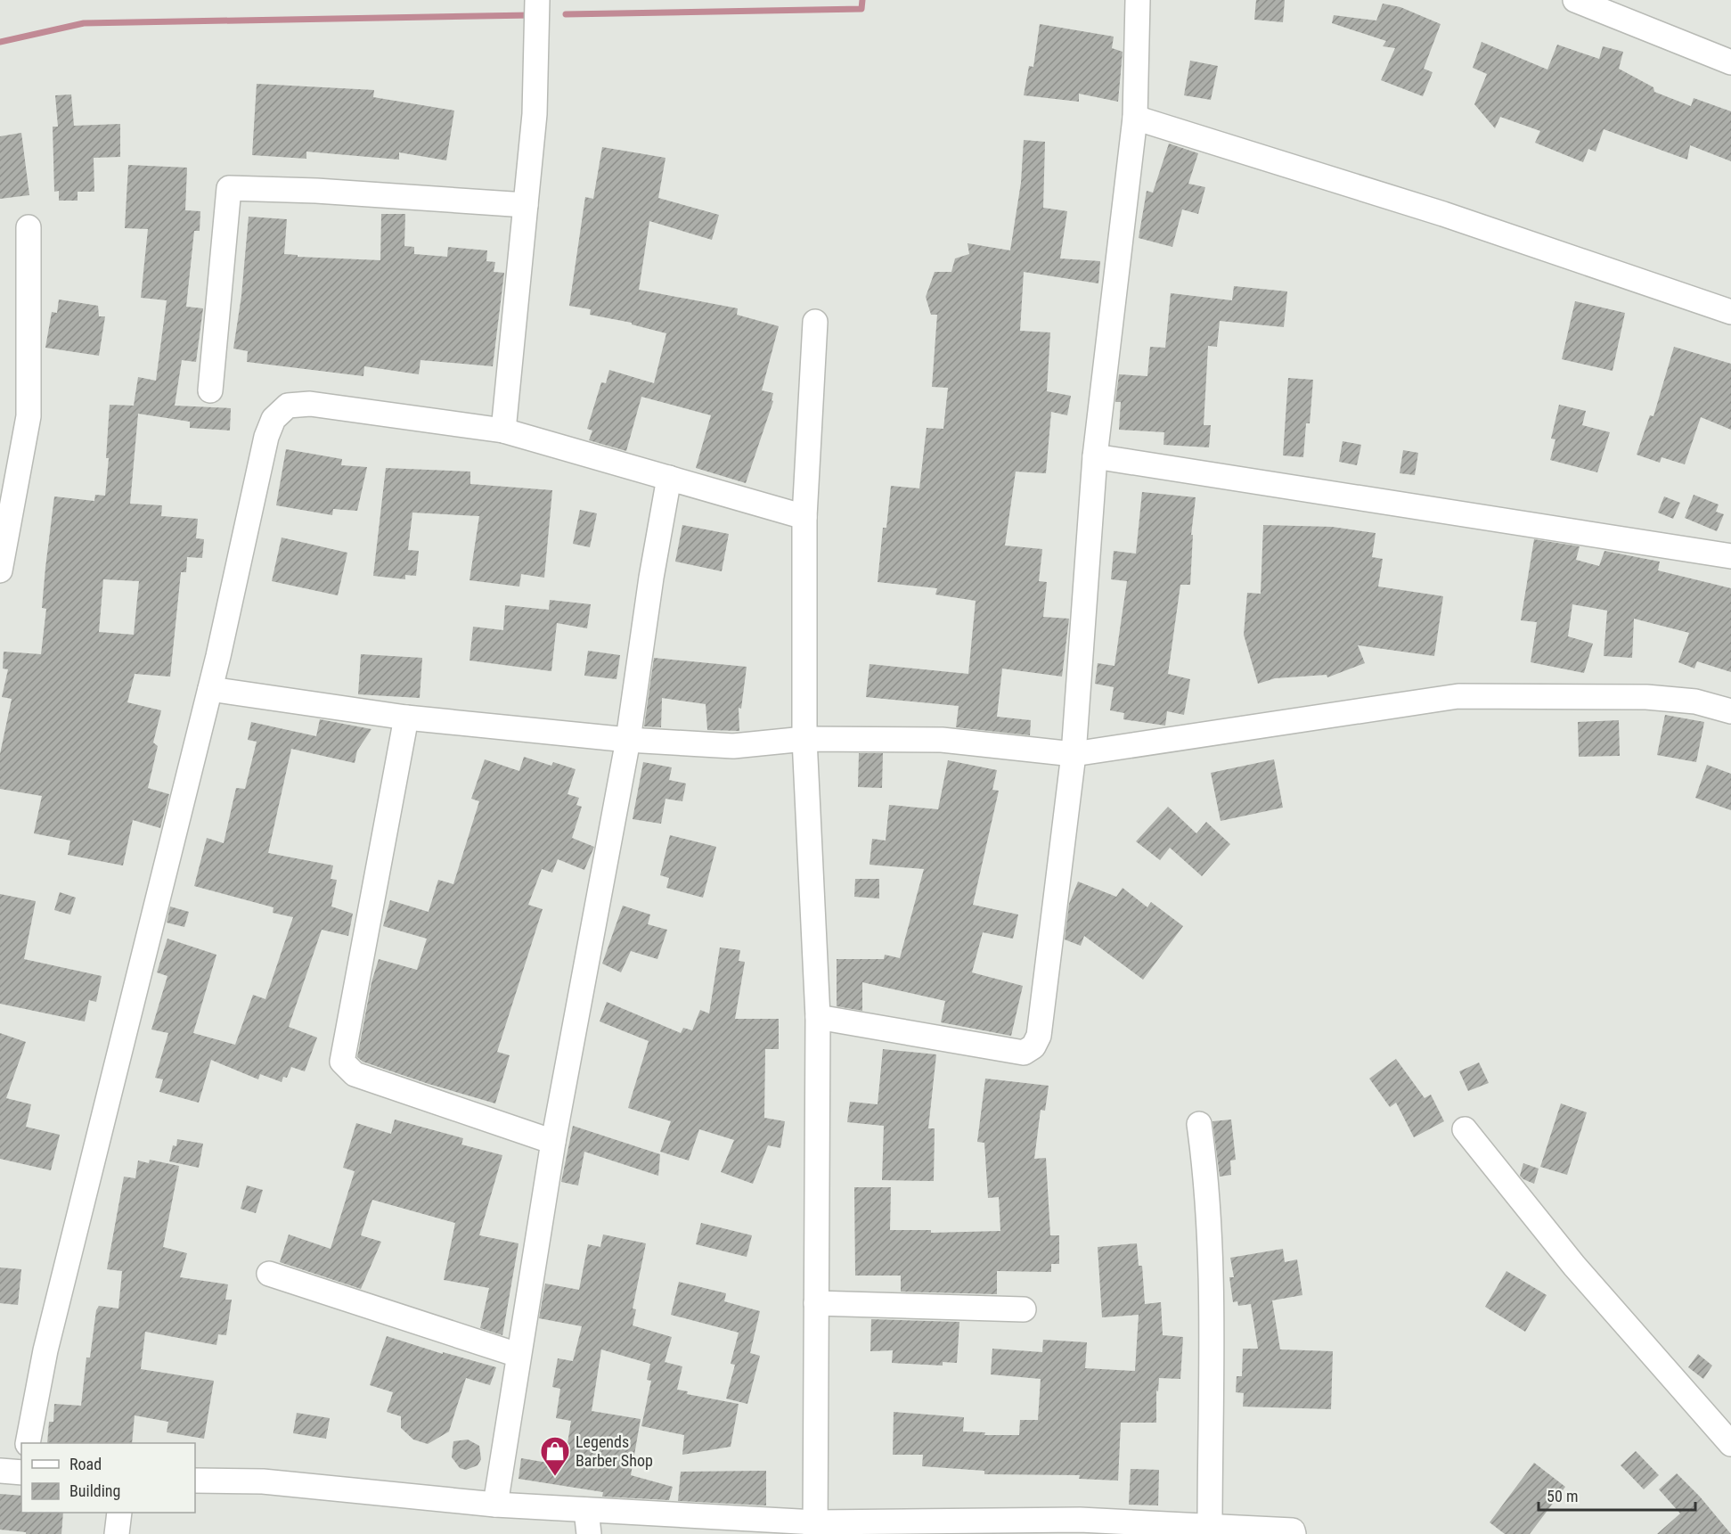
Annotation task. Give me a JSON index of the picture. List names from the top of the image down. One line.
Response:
{"places":{"shop":["Legends Barber Shop"]},"legend":["Road","Building"],"scale_bar":"50 m"}
